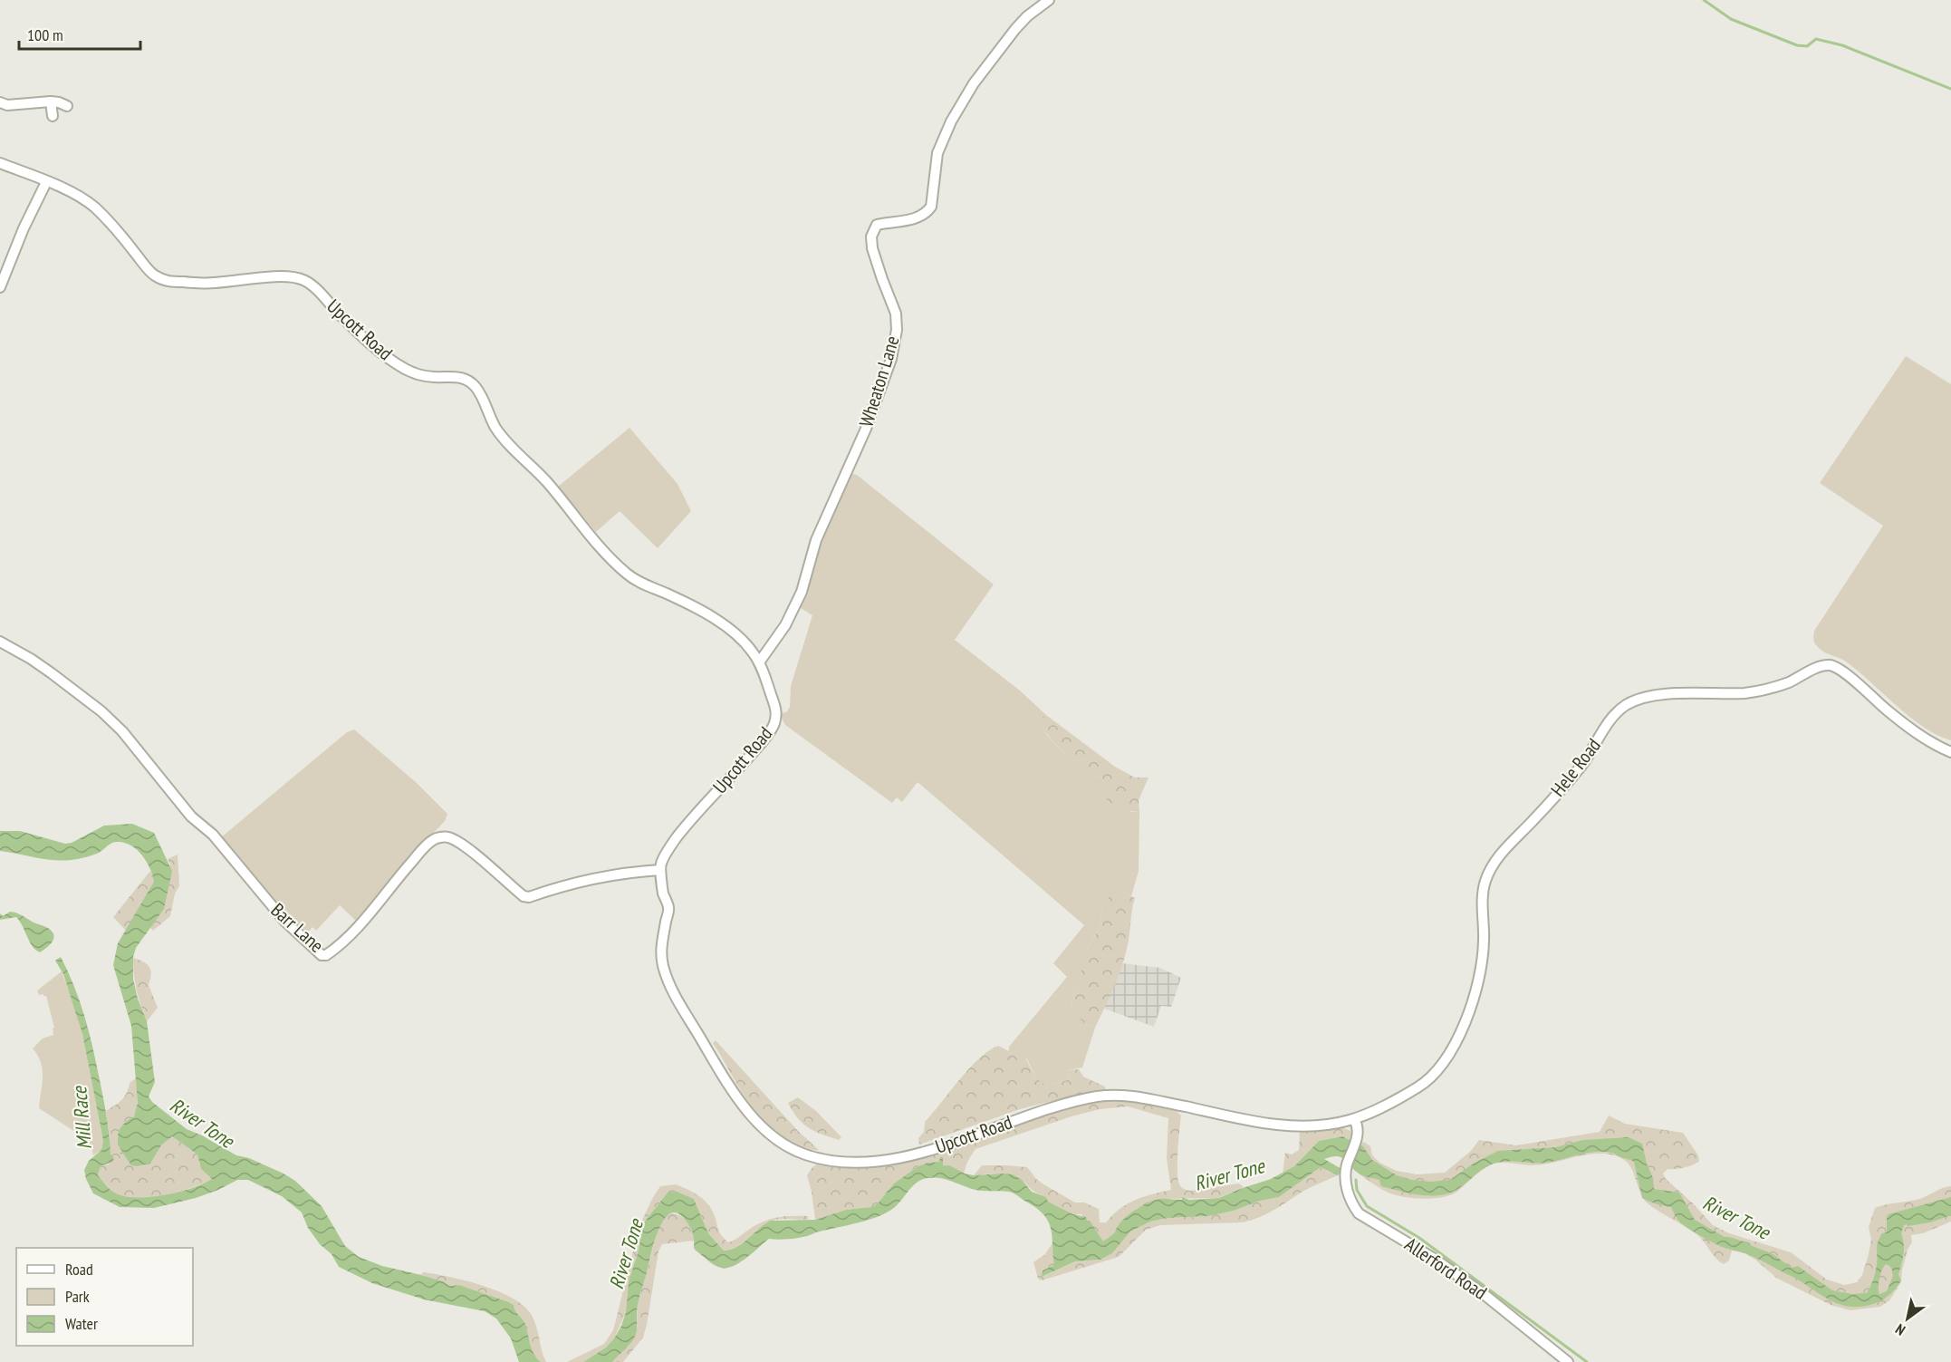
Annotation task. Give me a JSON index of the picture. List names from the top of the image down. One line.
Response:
{"streets":{"street":["Upcott Road","Wheaton Lane","Hele Road","Barr Lane","Allerford Road"]},"crossings":[["Upcott Road","Wheaton Lane"],["Upcott Road","Hele Road"],["Upcott Road","Barr Lane"],["Upcott Road","Allerford Road"],["Hele Road","Allerford Road"]],"water":["Mill Race","River Tone"],"legend":["Road","Park","Water"],"scale_bar":"100 m","north":"bottom left"}
